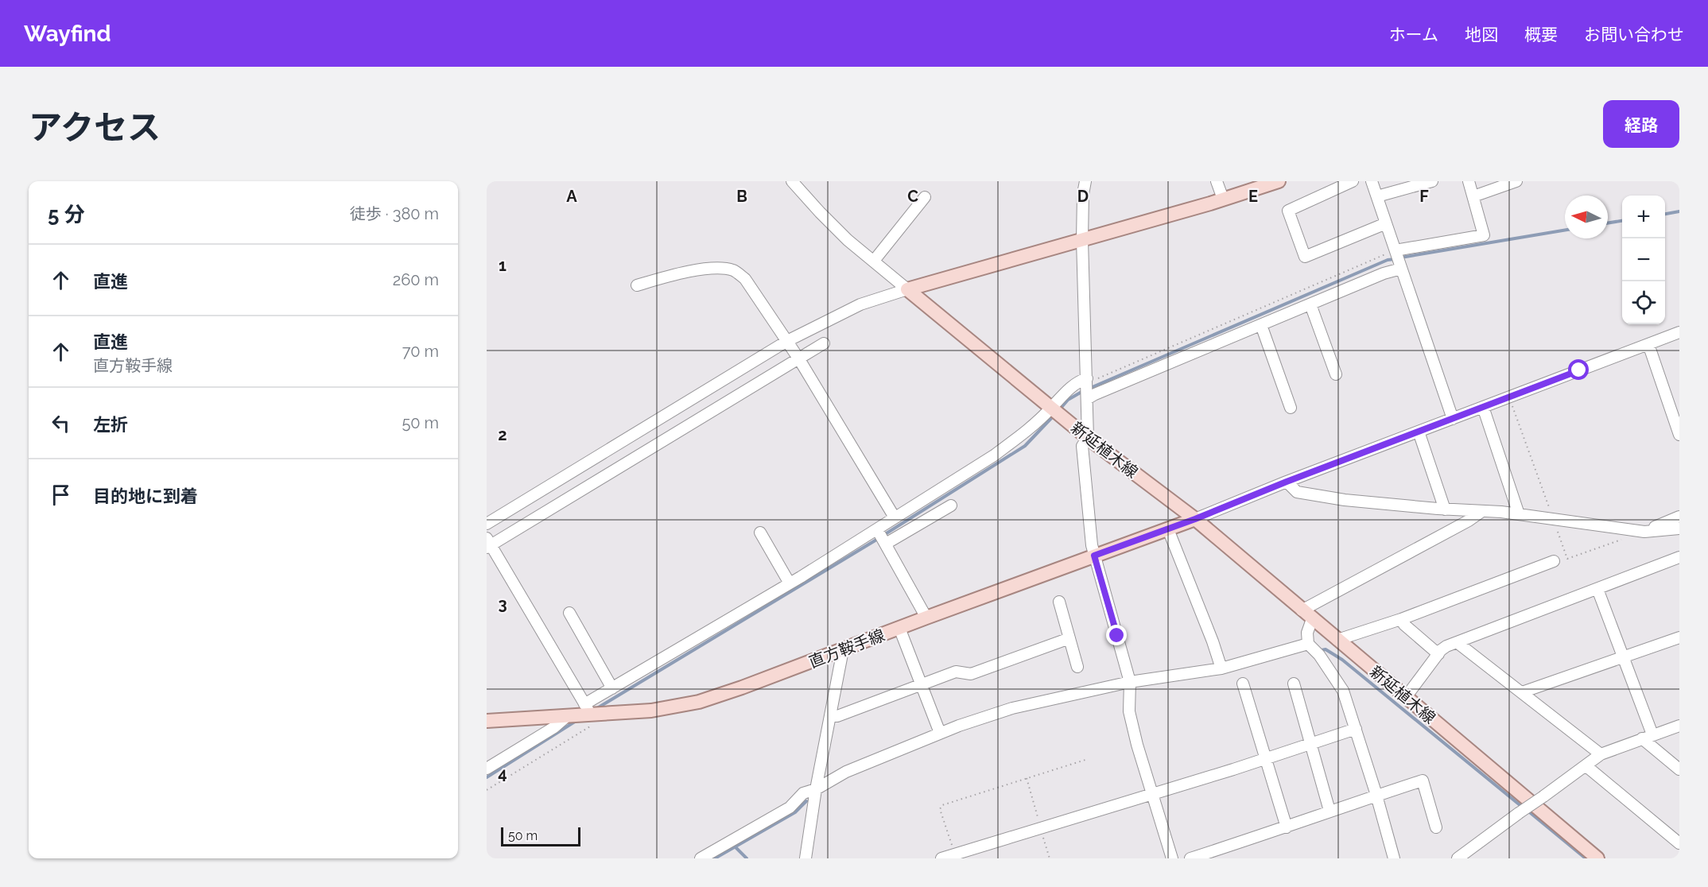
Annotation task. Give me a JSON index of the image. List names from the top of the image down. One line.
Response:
{"streets":{"main road":["新延植木線","直方鞍手線"]},"crossings":[["新延植木線","直方鞍手線"]],"scale_bar":"50 m","north":"left","page":{"header":"Wayfind","nav":["ホーム","地図","概要","お問い合わせ"],"title":"アクセス","buttons":"経路","heading":["5 分","徒歩 · 380 m"],"map_buttons":["+","−"],"list":[["直進","260 m"],["直進","直方鞍手線","70 m"],["左折","50 m"],"目的地に到着"],"scale":"50 m"},"grid":{"columns":["A","B","C","D","E","F"],"rows":["1","2","3","4"]}}
